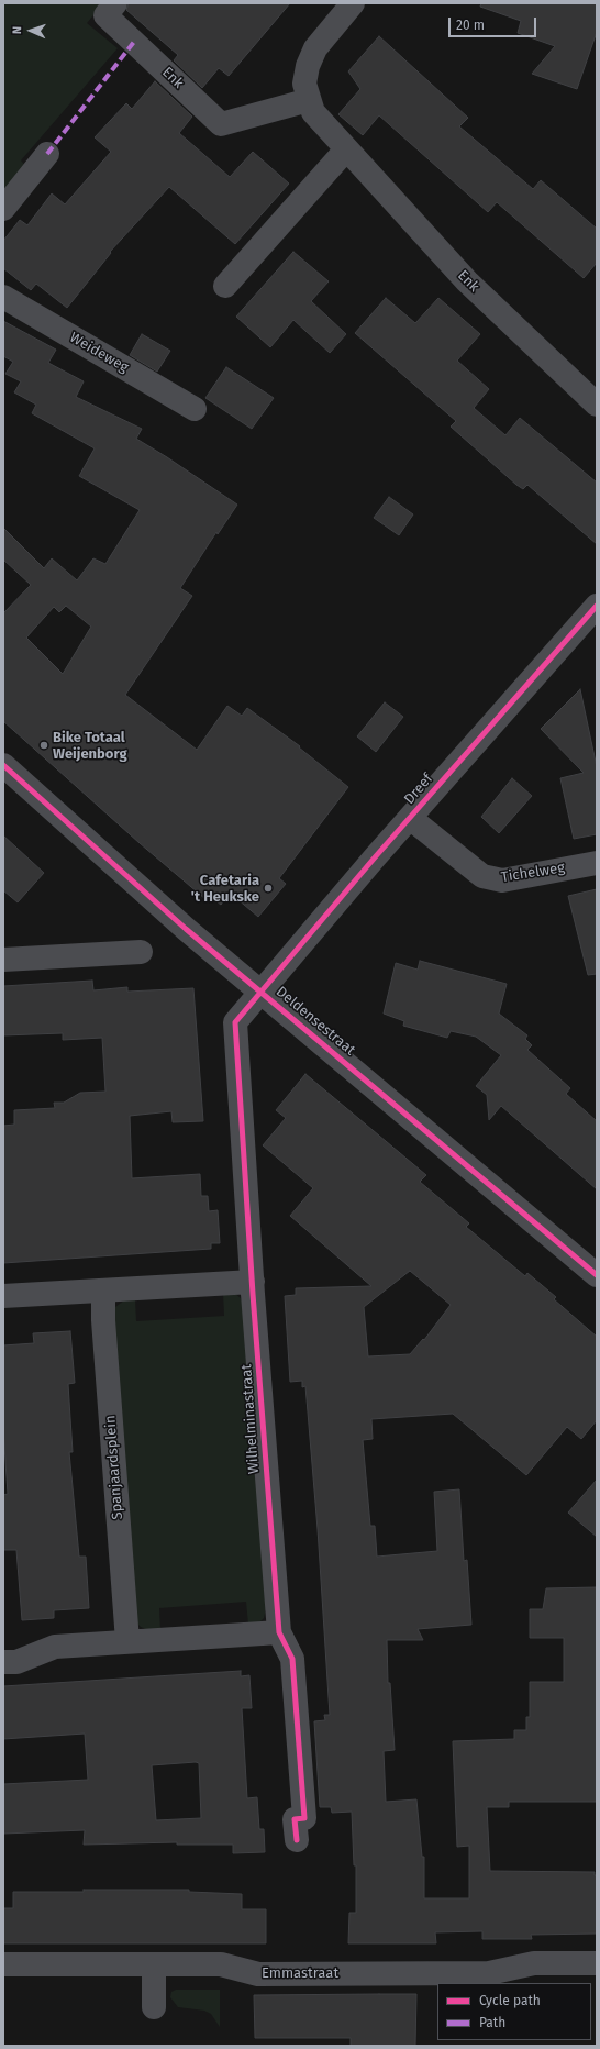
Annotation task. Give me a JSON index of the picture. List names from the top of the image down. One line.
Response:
{"streets":{"street":["Enk","Weideweg","Dreef","Tichelweg","Deldensestraat","Wilhelminastraat","Spanjaardsplein","Emmastraat"]},"crossings":[["Dreef","Tichelweg"],["Dreef","Deldensestraat"],["Dreef","Wilhelminastraat"],["Deldensestraat","Wilhelminastraat"]],"places":["Bike Totaal Weijenborg","Cafetaria 't Heukske"],"legend":["Cycle path","Path"],"scale_bar":"20 m","north":"left"}
